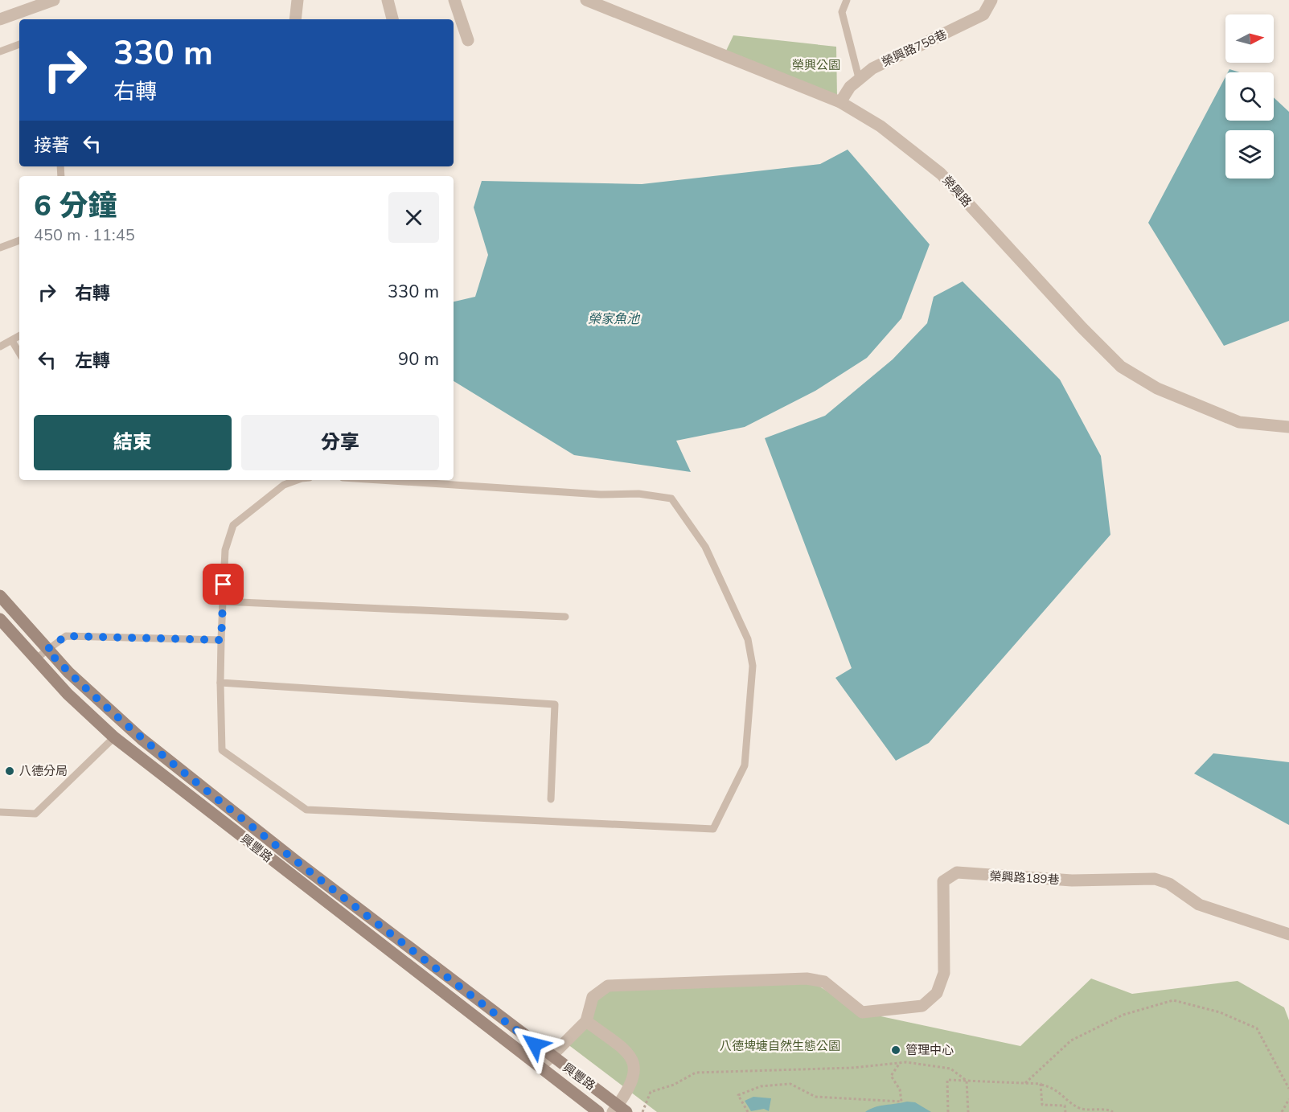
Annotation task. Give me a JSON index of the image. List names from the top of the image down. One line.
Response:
{"streets":{"main road":["興豐路"],"street":["榮興路758巷","榮興路","榮興路189巷"]},"crossings":[["榮興路758巷","榮興路"]],"water":["榮家魚池"],"parks":["榮興公園","八德埤塘自然生態公園"],"places":["八德分局","管理中心"],"north":"right","page":{"turn":["330 m","右轉"],"then":"接著","heading":["6 分鐘","450 m · 11:45"],"list":[{"name":"右轉","value":"330 m"},{"name":"左轉","value":"90 m"}],"buttons":["結束","分享"]}}
